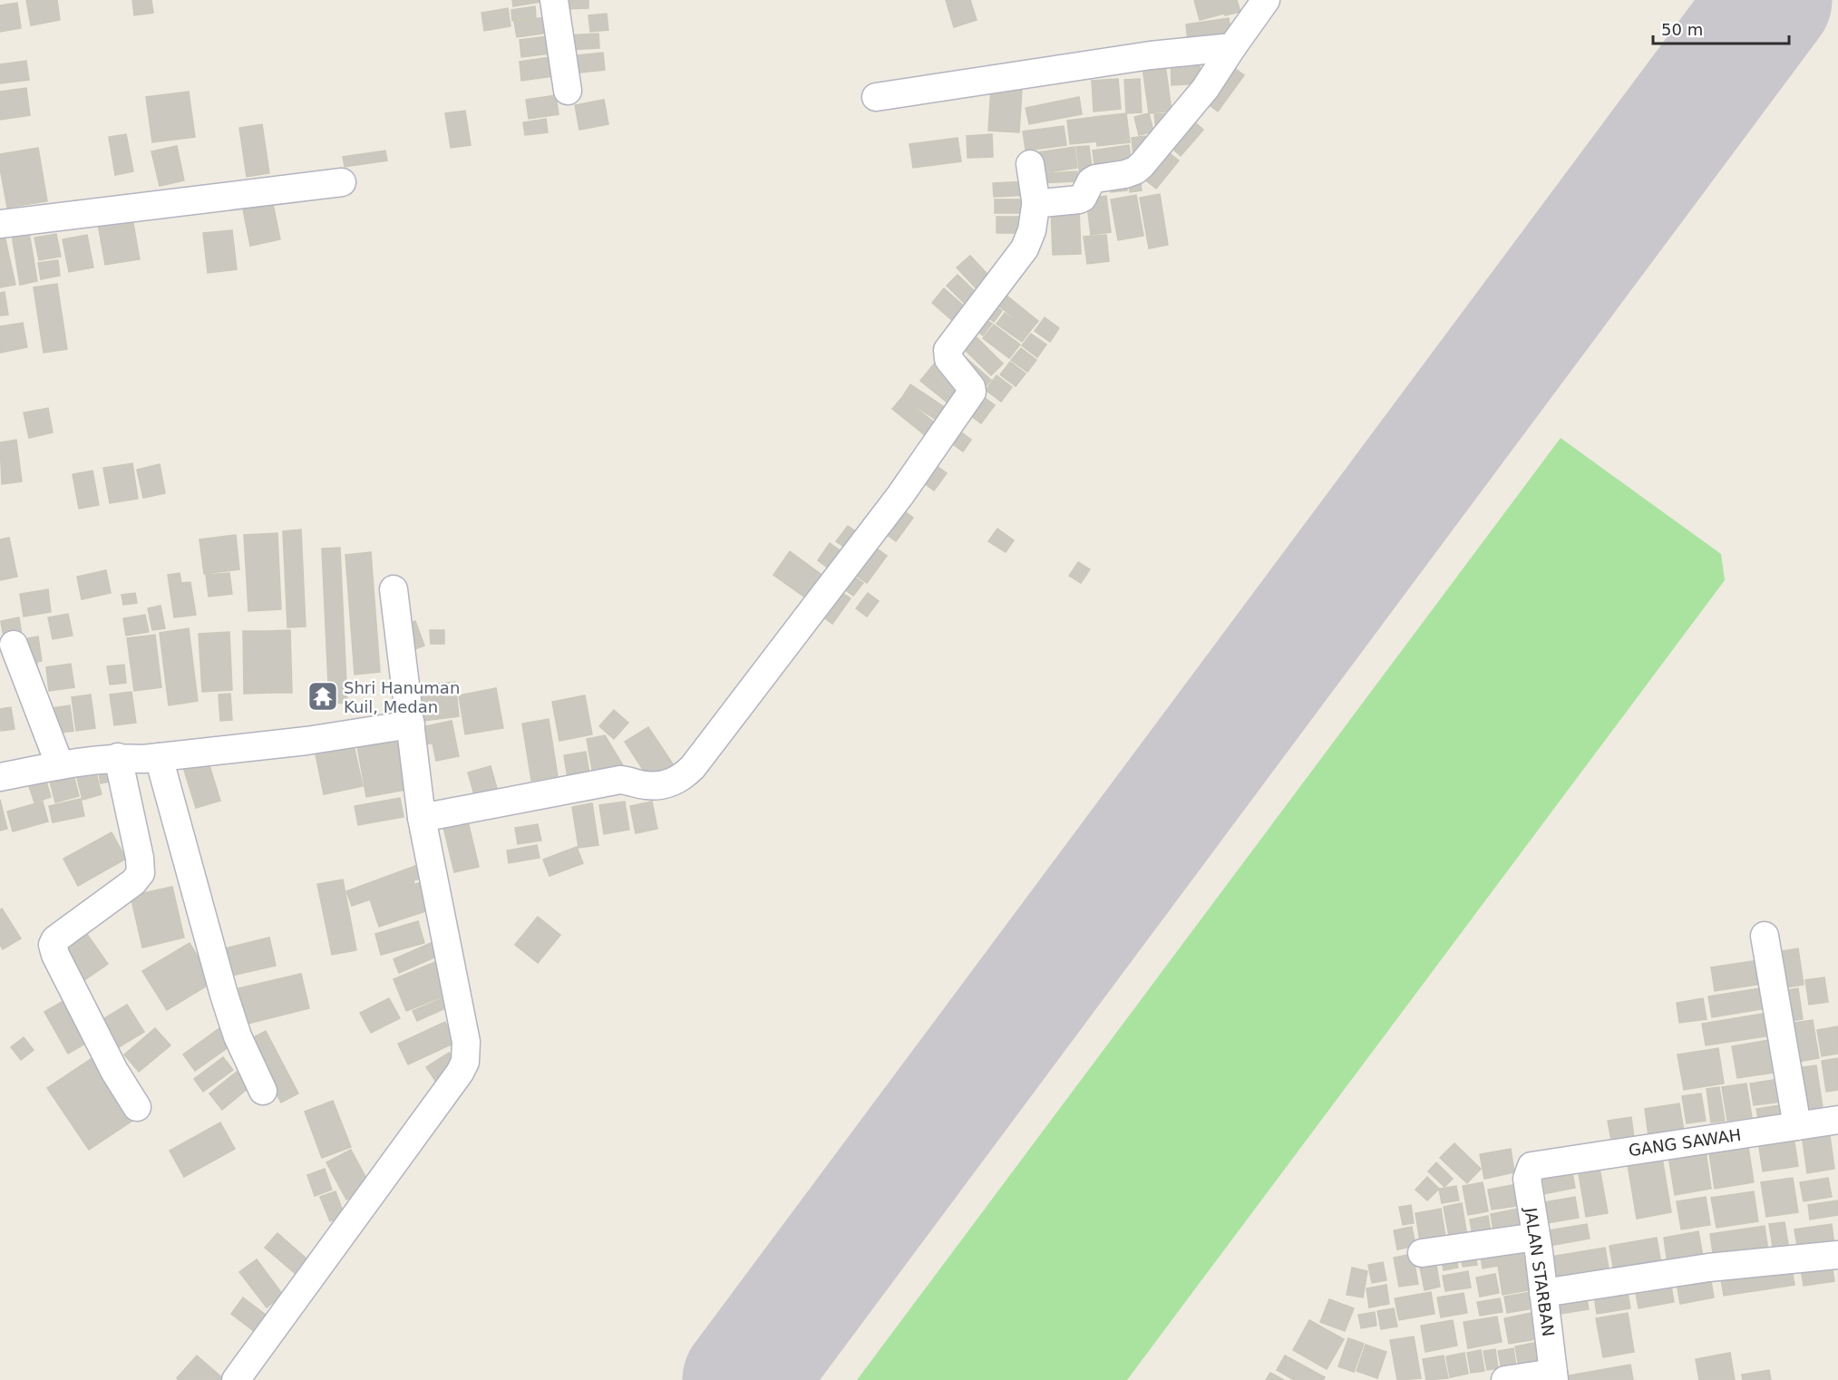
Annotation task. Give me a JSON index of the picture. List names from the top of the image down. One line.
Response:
{"streets":{"street":["GANG SAWAH","JALAN STARBAN"]},"crossings":[["GANG SAWAH","JALAN STARBAN"]],"places":{"temple":["Shri Hanuman Kuil, Medan"]},"scale_bar":"50 m"}
